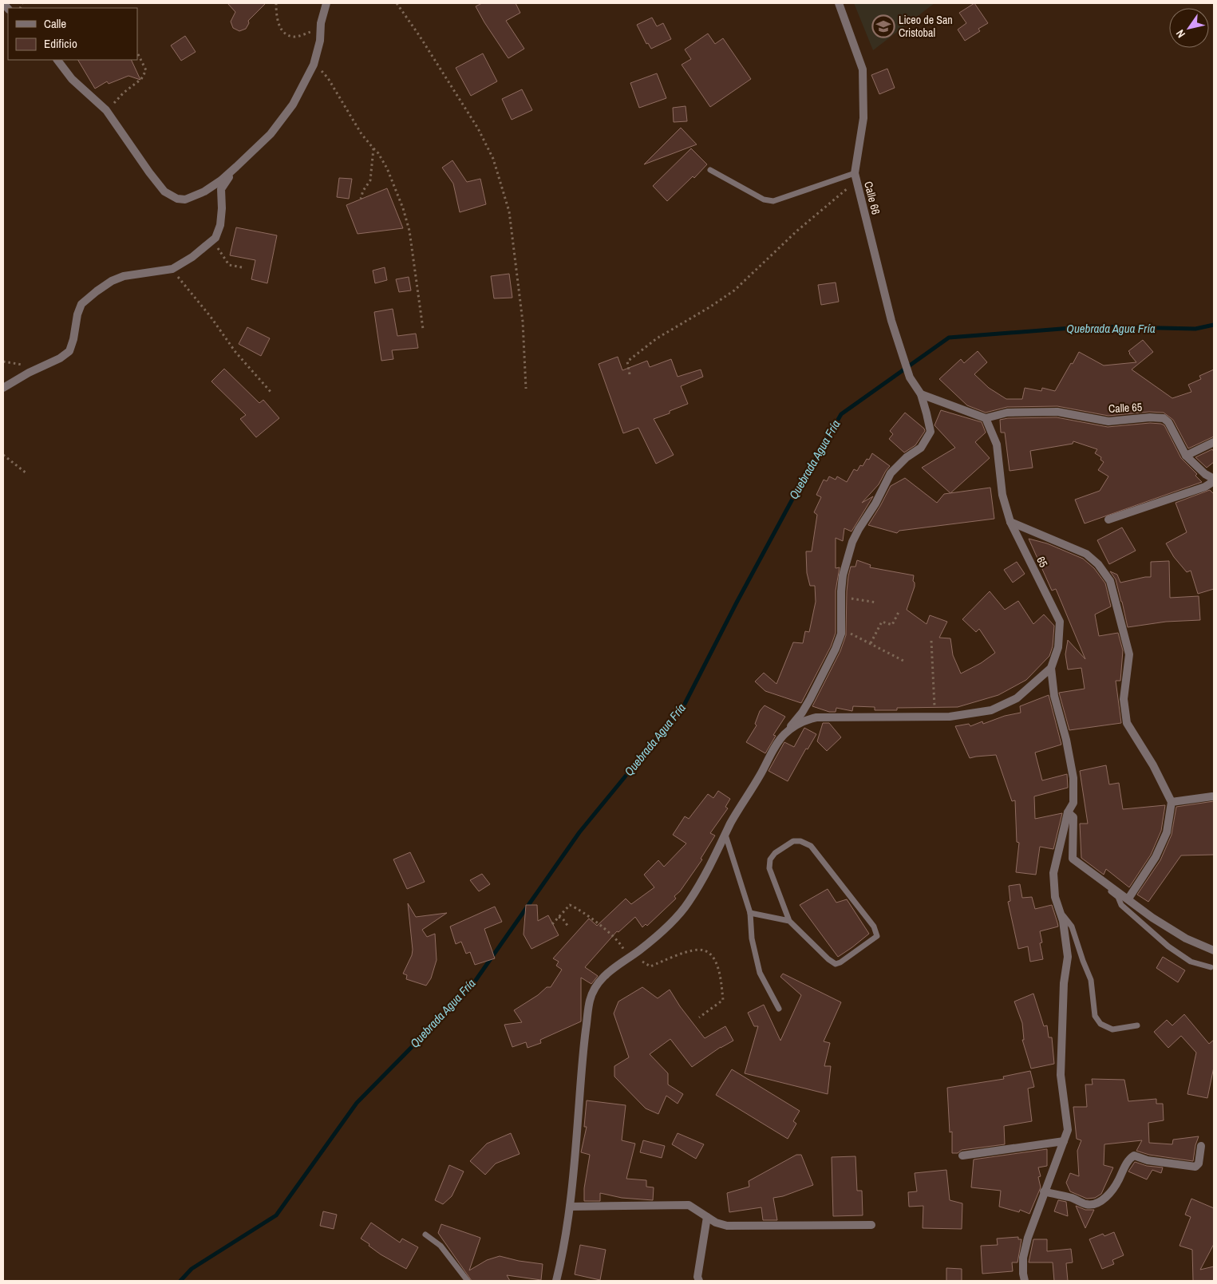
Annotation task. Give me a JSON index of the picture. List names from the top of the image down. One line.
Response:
{"streets":{"street":["Calle 66","Calle 65","65"]},"crossings":[["Calle 66","65"],["Calle 65","65"]],"water":["Quebrada Agua Fría"],"places":{"school or university":["Liceo de San Cristobal"]},"legend":["Calle","Edificio"],"north":"bottom left"}
